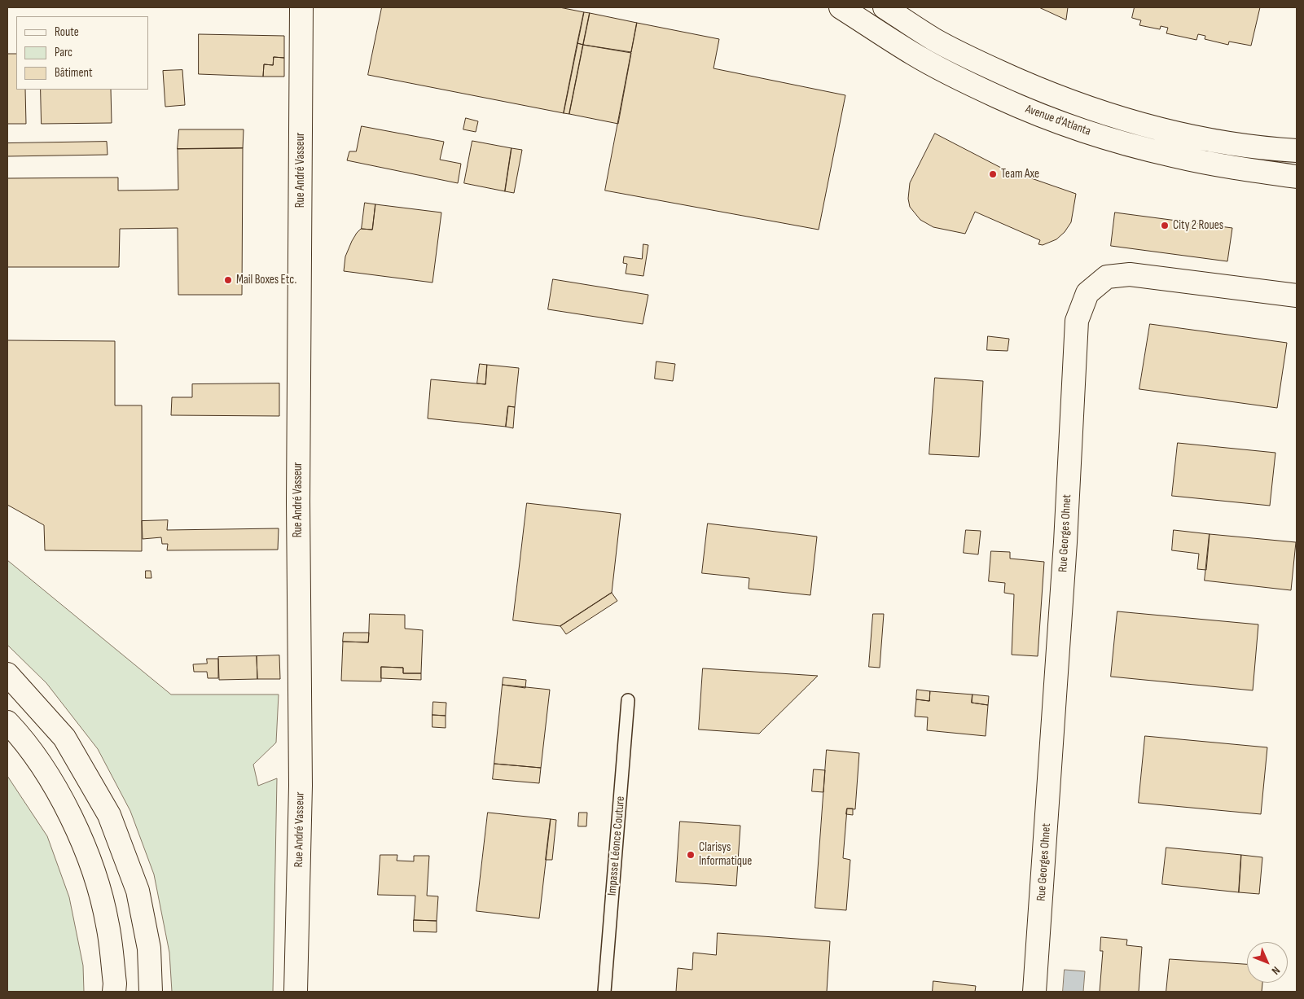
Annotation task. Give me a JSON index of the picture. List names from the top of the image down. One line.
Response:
{"streets":{"main road":["Avenue d'Atlanta","Rue André Vasseur","Rue Georges Ohnet"],"lane":["Impasse Léonce Couture"]},"places":["Team Axe","City 2 Roues","Mail Boxes Etc.","Clarisys Informatique"],"legend":["Route","Parc","Bâtiment"],"north":"bottom right"}
